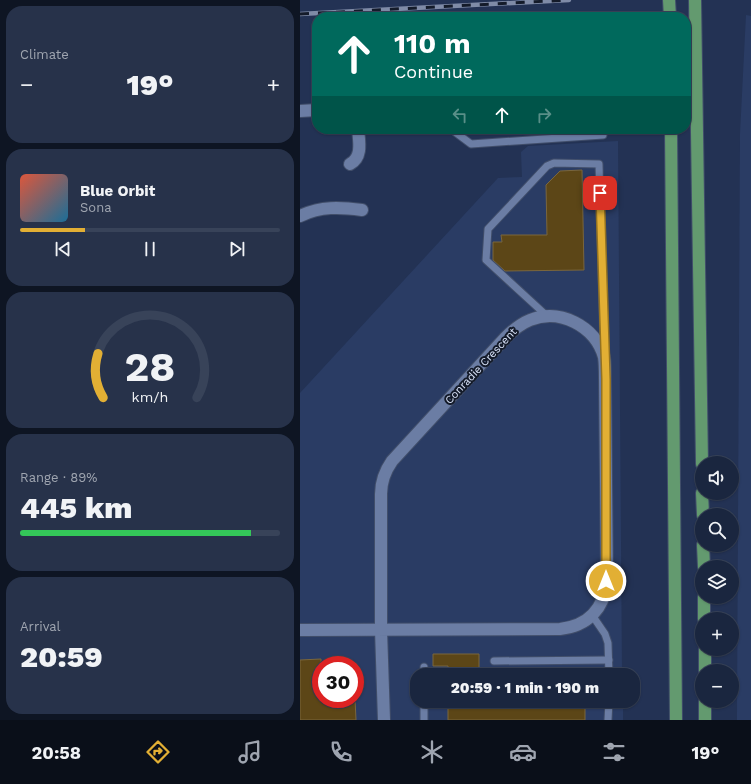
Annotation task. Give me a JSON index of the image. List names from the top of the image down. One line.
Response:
{"streets":{"street":["Conradie Crescent"]},"page":{"tile":["Climate",["Range · 89%","445 km"],["Arrival","20:59"]],"turn":["110 m","Continue"],"heat":["−","19°","+"],"song":["Blue Orbit","Sona"],"map_buttons":["+","−"],"limit":"30","trip":"20:59 · 1 min · 190 m","tabs":["20:58","19°"],"gauge":["28","km/h"]}}
